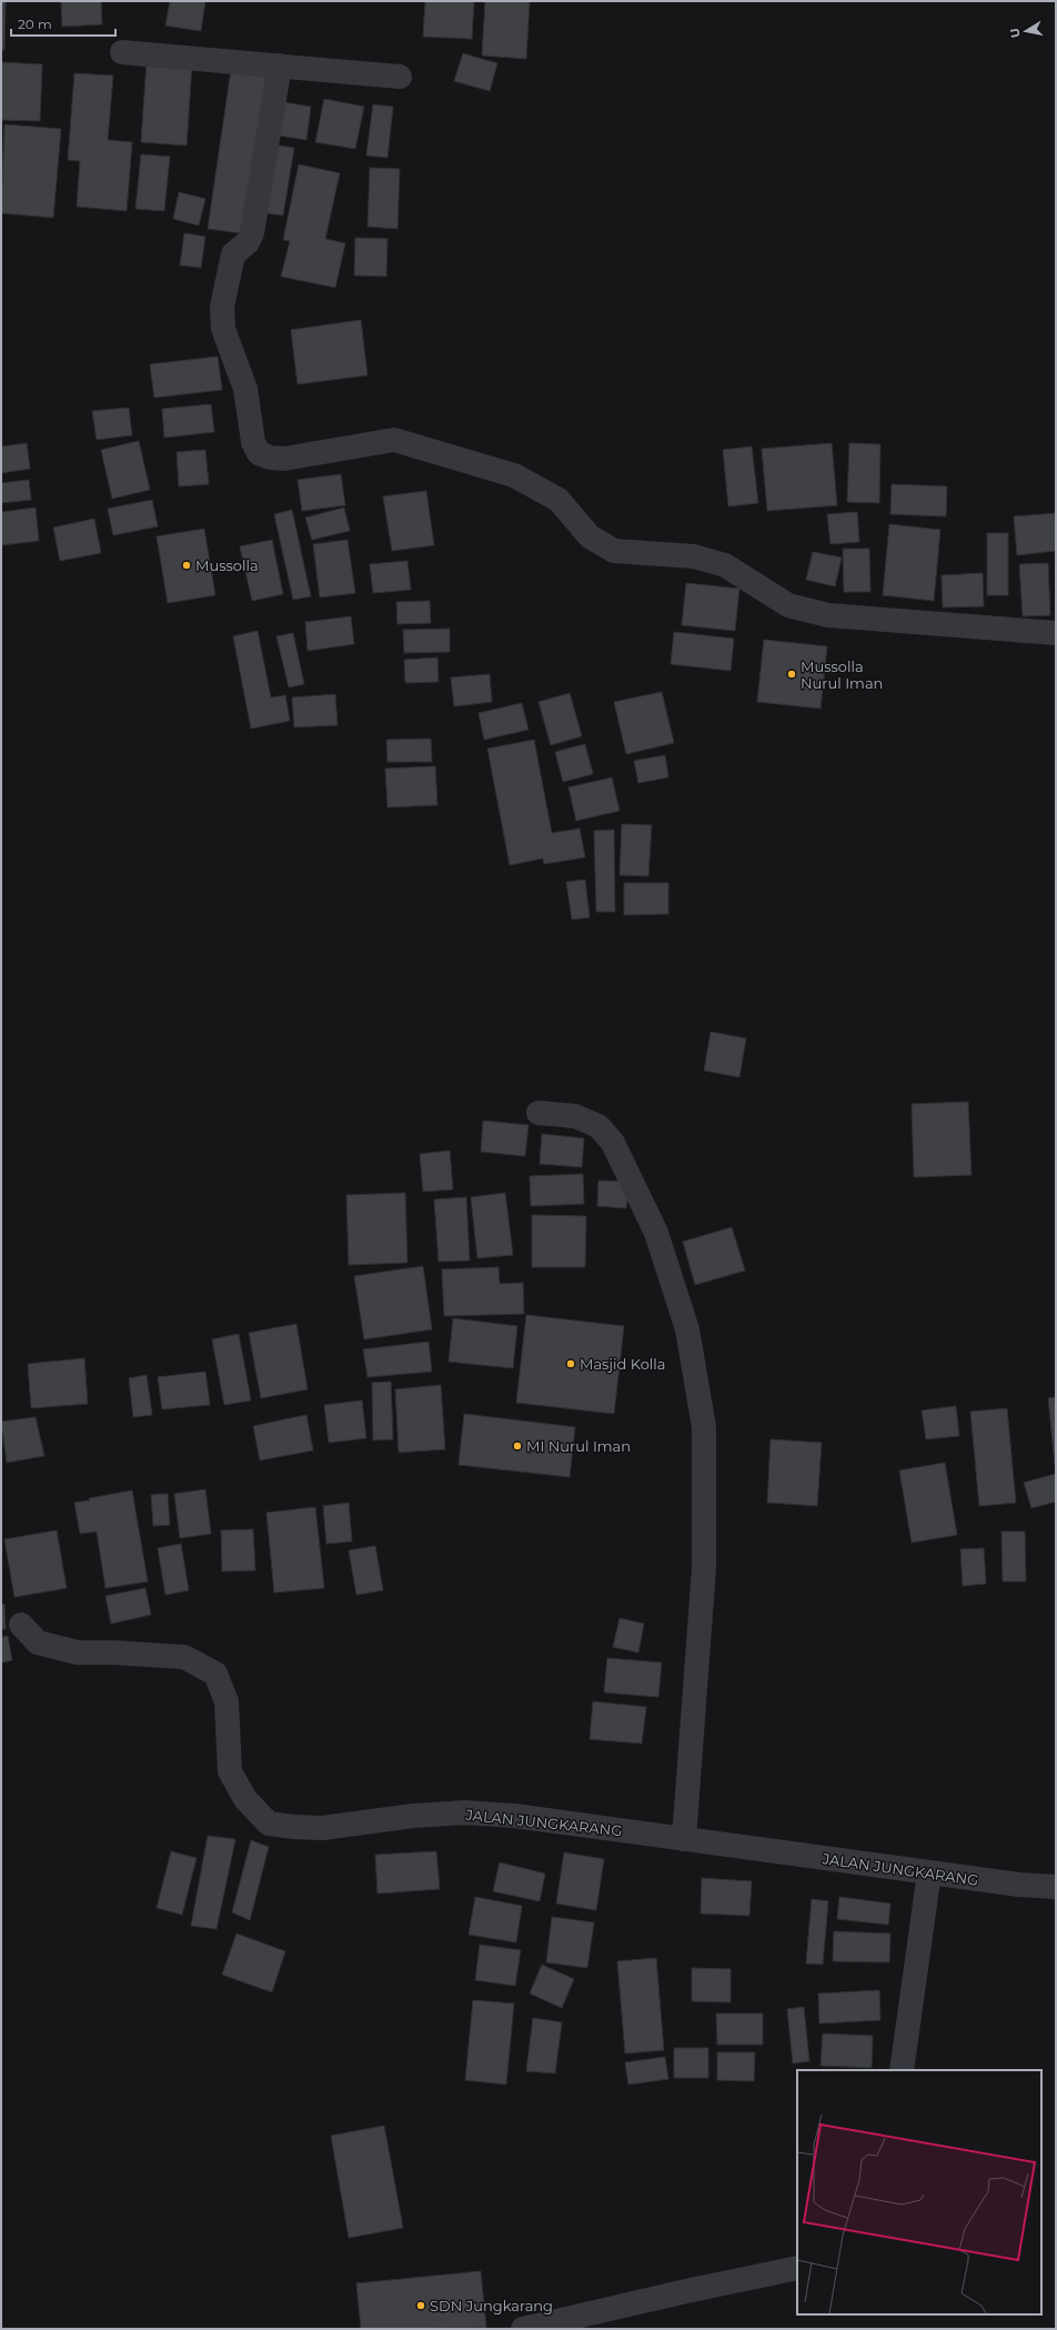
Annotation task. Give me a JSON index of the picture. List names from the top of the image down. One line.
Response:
{"streets":{"street":["JALAN JUNGKARANG"]},"places":["Mussolla","Mussolla Nurul Iman","Masjid Kolla","MI Nurul Iman","SDN Jungkarang"],"scale_bar":"20 m","north":"left"}
